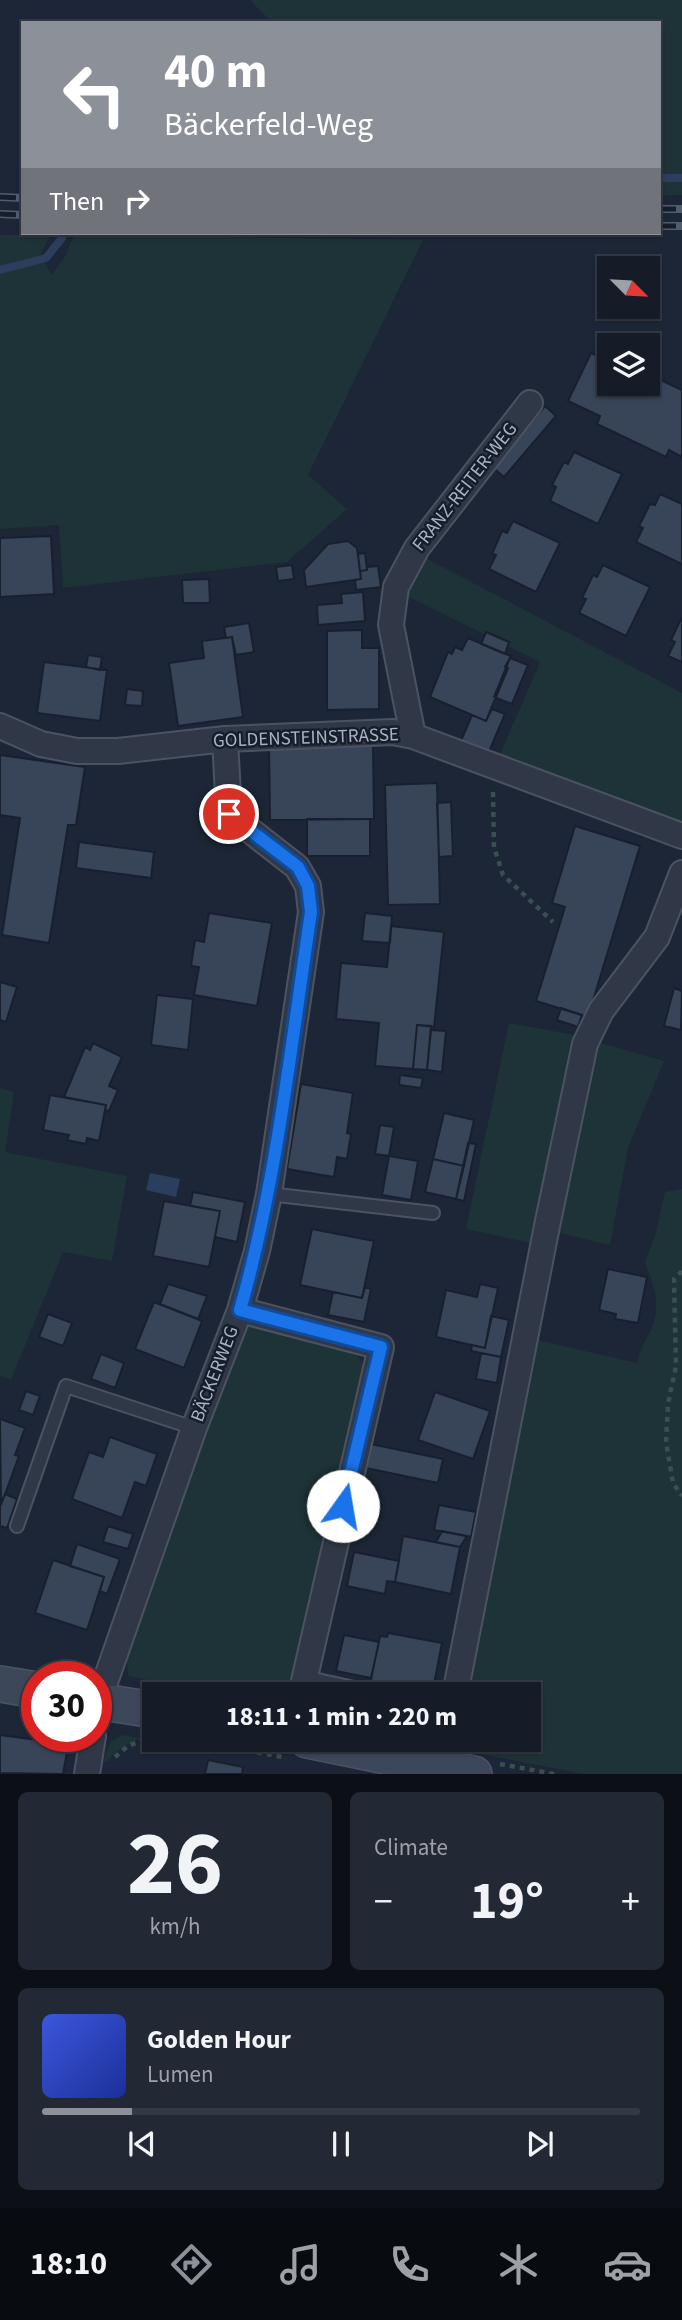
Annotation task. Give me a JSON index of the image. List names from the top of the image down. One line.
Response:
{"streets":{"street":["FRANZ-REITER-WEG","GOLDENSTEINSTRASSE","BÄCKERWEG"]},"crossings":[["FRANZ-REITER-WEG","GOLDENSTEINSTRASSE"],["GOLDENSTEINSTRASSE","BÄCKERWEG"]],"north":"bottom right","page":{"turn":["40 m","Bäckerfeld-Weg"],"then":"Then","limit":"30","trip":"18:11 · 1 min · 220 m","tile":[["26","km/h"],"Climate"],"heat":["−","19°","+"],"song":["Golden Hour","Lumen"],"tabs":"18:10"}}
